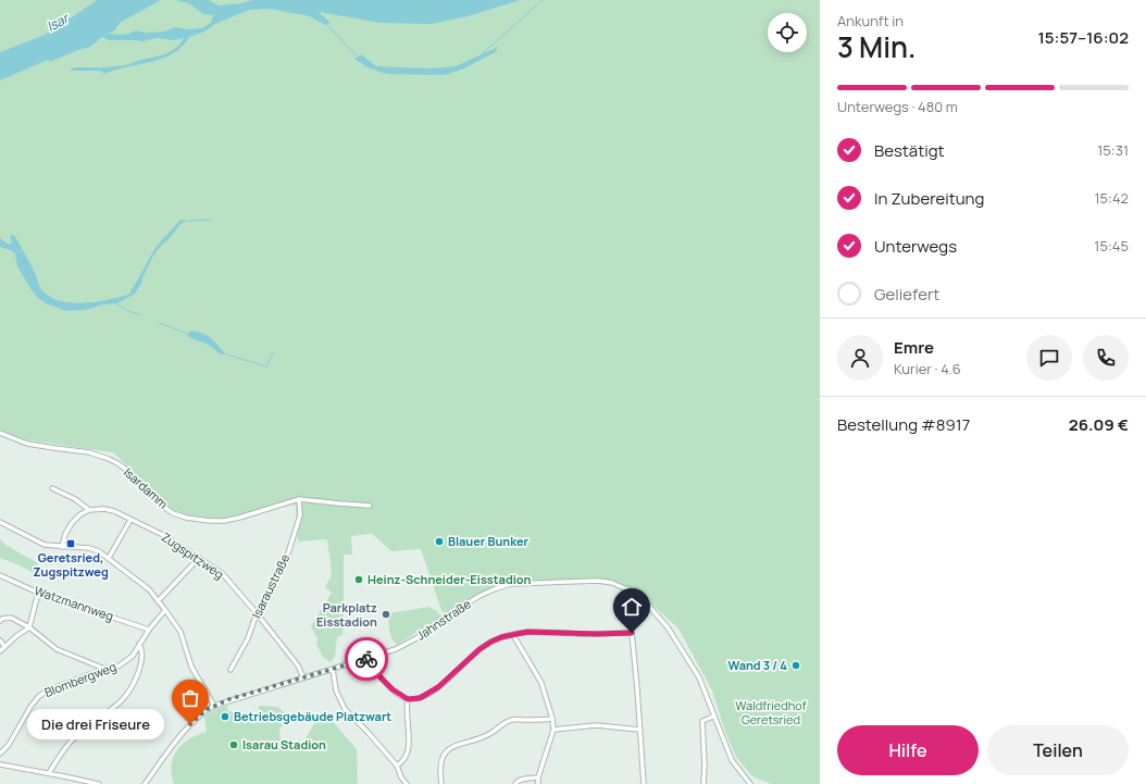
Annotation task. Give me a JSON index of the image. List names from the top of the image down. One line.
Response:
{"streets":{"street":["Isardamm","Zugspitzweg","Isaraustraße","Watzmannweg","Jahnstraße","Blombergweg"]},"crossings":[["Isardamm","Isaraustraße"],["Zugspitzweg","Isaraustraße"],["Zugspitzweg","Jahnstraße"],["Watzmannweg","Blombergweg"]],"water":["Isar"],"parks":["Waldfriedhof Geretsried"],"places":{"other":["Blauer Bunker","Heinz-Schneider-Eisstadion","Parkplatz Eisstadion","Wand 3 / 4","Betriebsgebäude Platzwart","Die drei Friseure","Isarau Stadion"],"transit":["Geretsried, Zugspitzweg"]},"page":{"heading":["3 Min.","Ankunft in","15:57–16:02"],"panel":["Emre","Kurier · 4.6","Bestellung #8917","26.09 €"],"bar":"Unterwegs · 480 m","list":[["Bestätigt","15:31"],["In Zubereitung","15:42"],["Unterwegs","15:45"],"Geliefert"],"bubble":"Die drei Friseure","buttons":["Hilfe","Teilen"]}}
